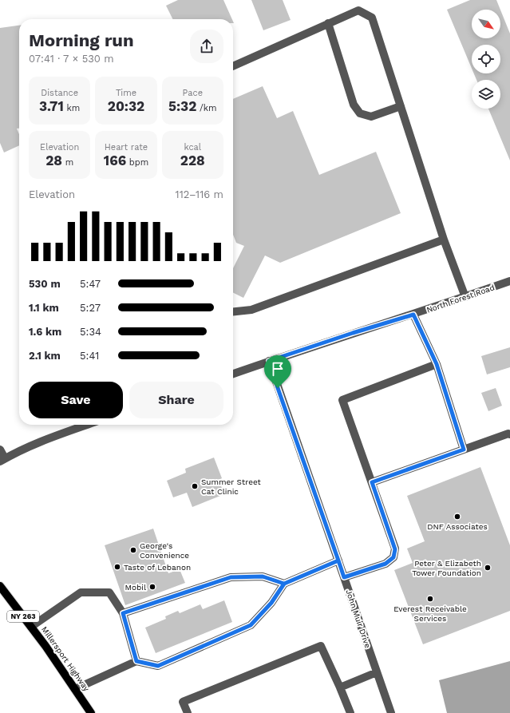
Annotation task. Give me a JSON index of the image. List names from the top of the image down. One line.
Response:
{"streets":{"main road":["NY 263","Millersport Highway"],"street":["North Forest Road","John Muir Drive"]},"crossings":[["North Forest Road","John Muir Drive"]],"places":["Summer Street Cat Clinic","DNF Associates","George's Convenience","Taste of Lebanon","Peter & Elizabeth Tower Foundation","Mobil","Everest Receivable Services"],"north":"bottom right","page":{"heading":["Morning run","07:41 · 7 × 530 m"],"stats":[["Distance","3.71 km"],["Time","20:32"],["Pace","5:32 /km"],["Elevation","28 m"],["Heart rate","166 bpm"],["kcal","228"]],"chart":["Elevation","112–116 m"],"list":[{"name":"530 m","note":"5:47"},{"name":"1.1 km","note":"5:27"},{"name":"1.6 km","note":"5:34"},{"name":"2.1 km","note":"5:41"}],"buttons":["Save","Share"]}}
